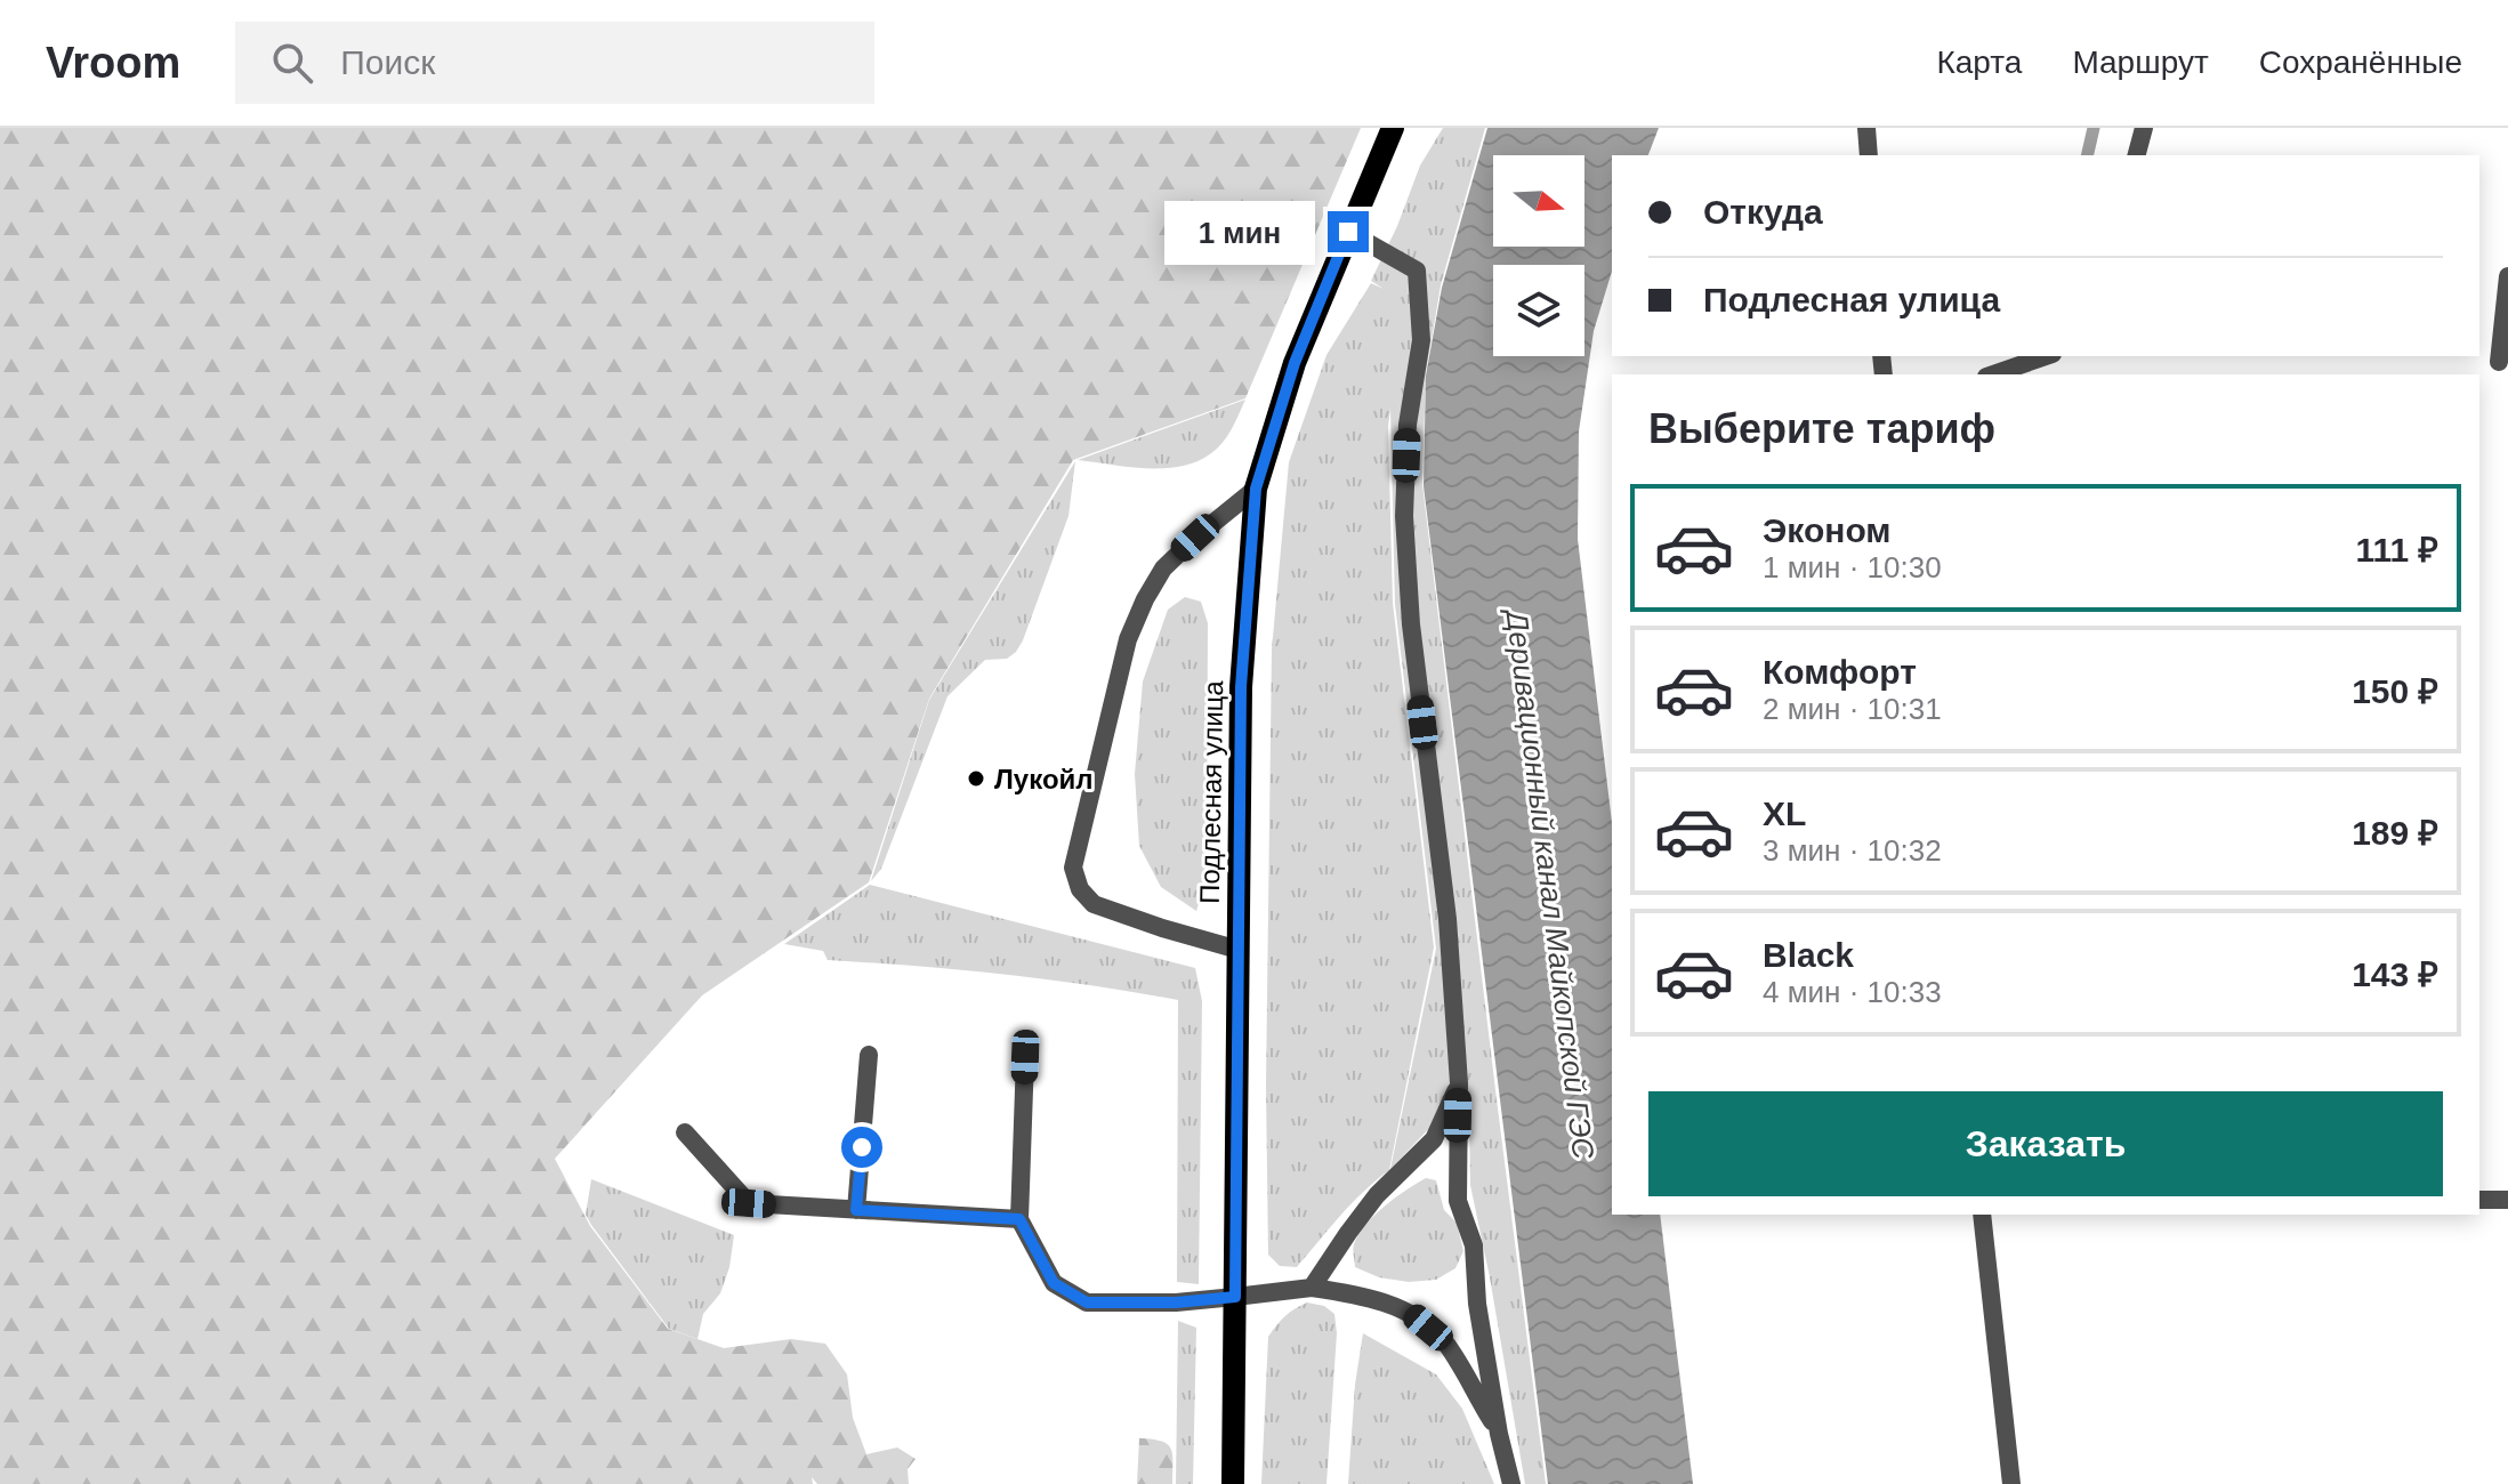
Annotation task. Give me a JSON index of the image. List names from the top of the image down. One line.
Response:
{"streets":{"main road":["Подлесная улица"]},"water":["Деривационный канал Майкопской ГЭС"],"places":["Лукойл"],"north":"right","page":{"header":"Vroom","search":"Поиск","nav":["Карта","Маршрут","Сохранённые"],"banner":["Откуда","Подлесная улица"],"bubble":"1 мин","heading":"Выберите тариф","list":[{"name":"Эконом","note":"1 мин · 10:30","value":"111 ₽"},{"name":"Комфорт","note":"2 мин · 10:31","value":"150 ₽"},{"name":"XL","note":"3 мин · 10:32","value":"189 ₽"},{"name":"Black","note":"4 мин · 10:33","value":"143 ₽"}],"buttons":"Заказать"}}
